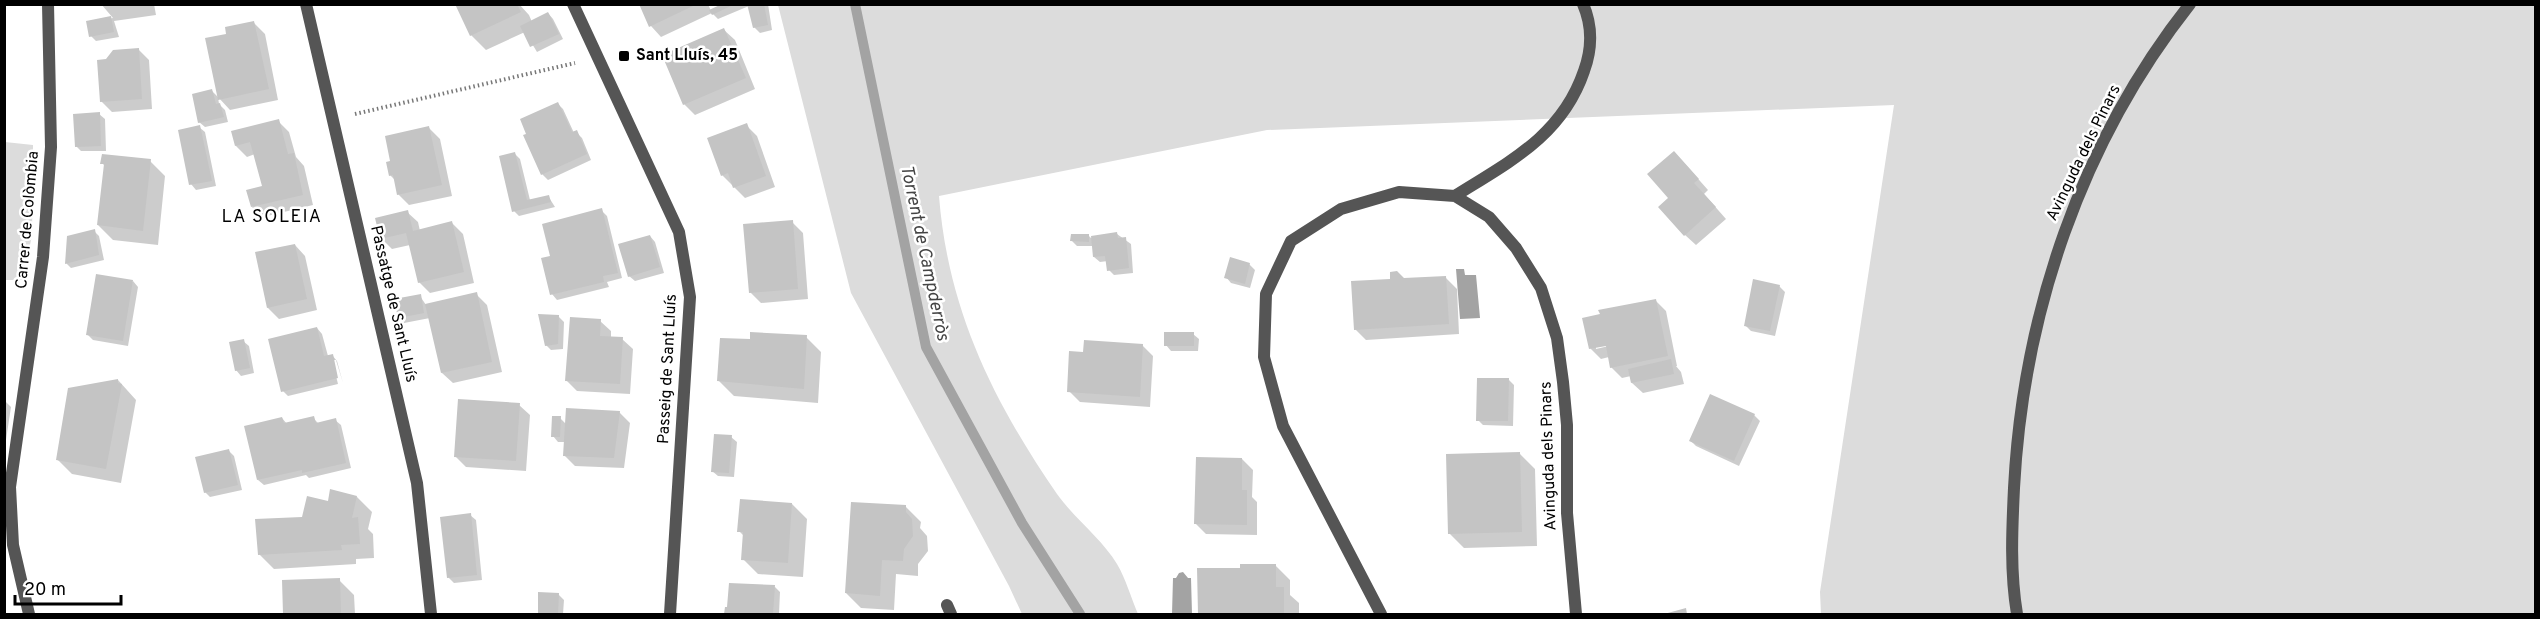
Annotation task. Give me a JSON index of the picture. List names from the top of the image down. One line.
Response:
{"streets":{"street":["Avinguda dels Pinars","Carrer de Colòmbia","Passatge de Sant Lluís","Passeig de Sant Lluís"]},"districts":["LA SOLEIA"],"water":["Torrent de Campderròs"],"places":{"transit":["Sant Lluís, 45"]},"scale_bar":"20 m"}
